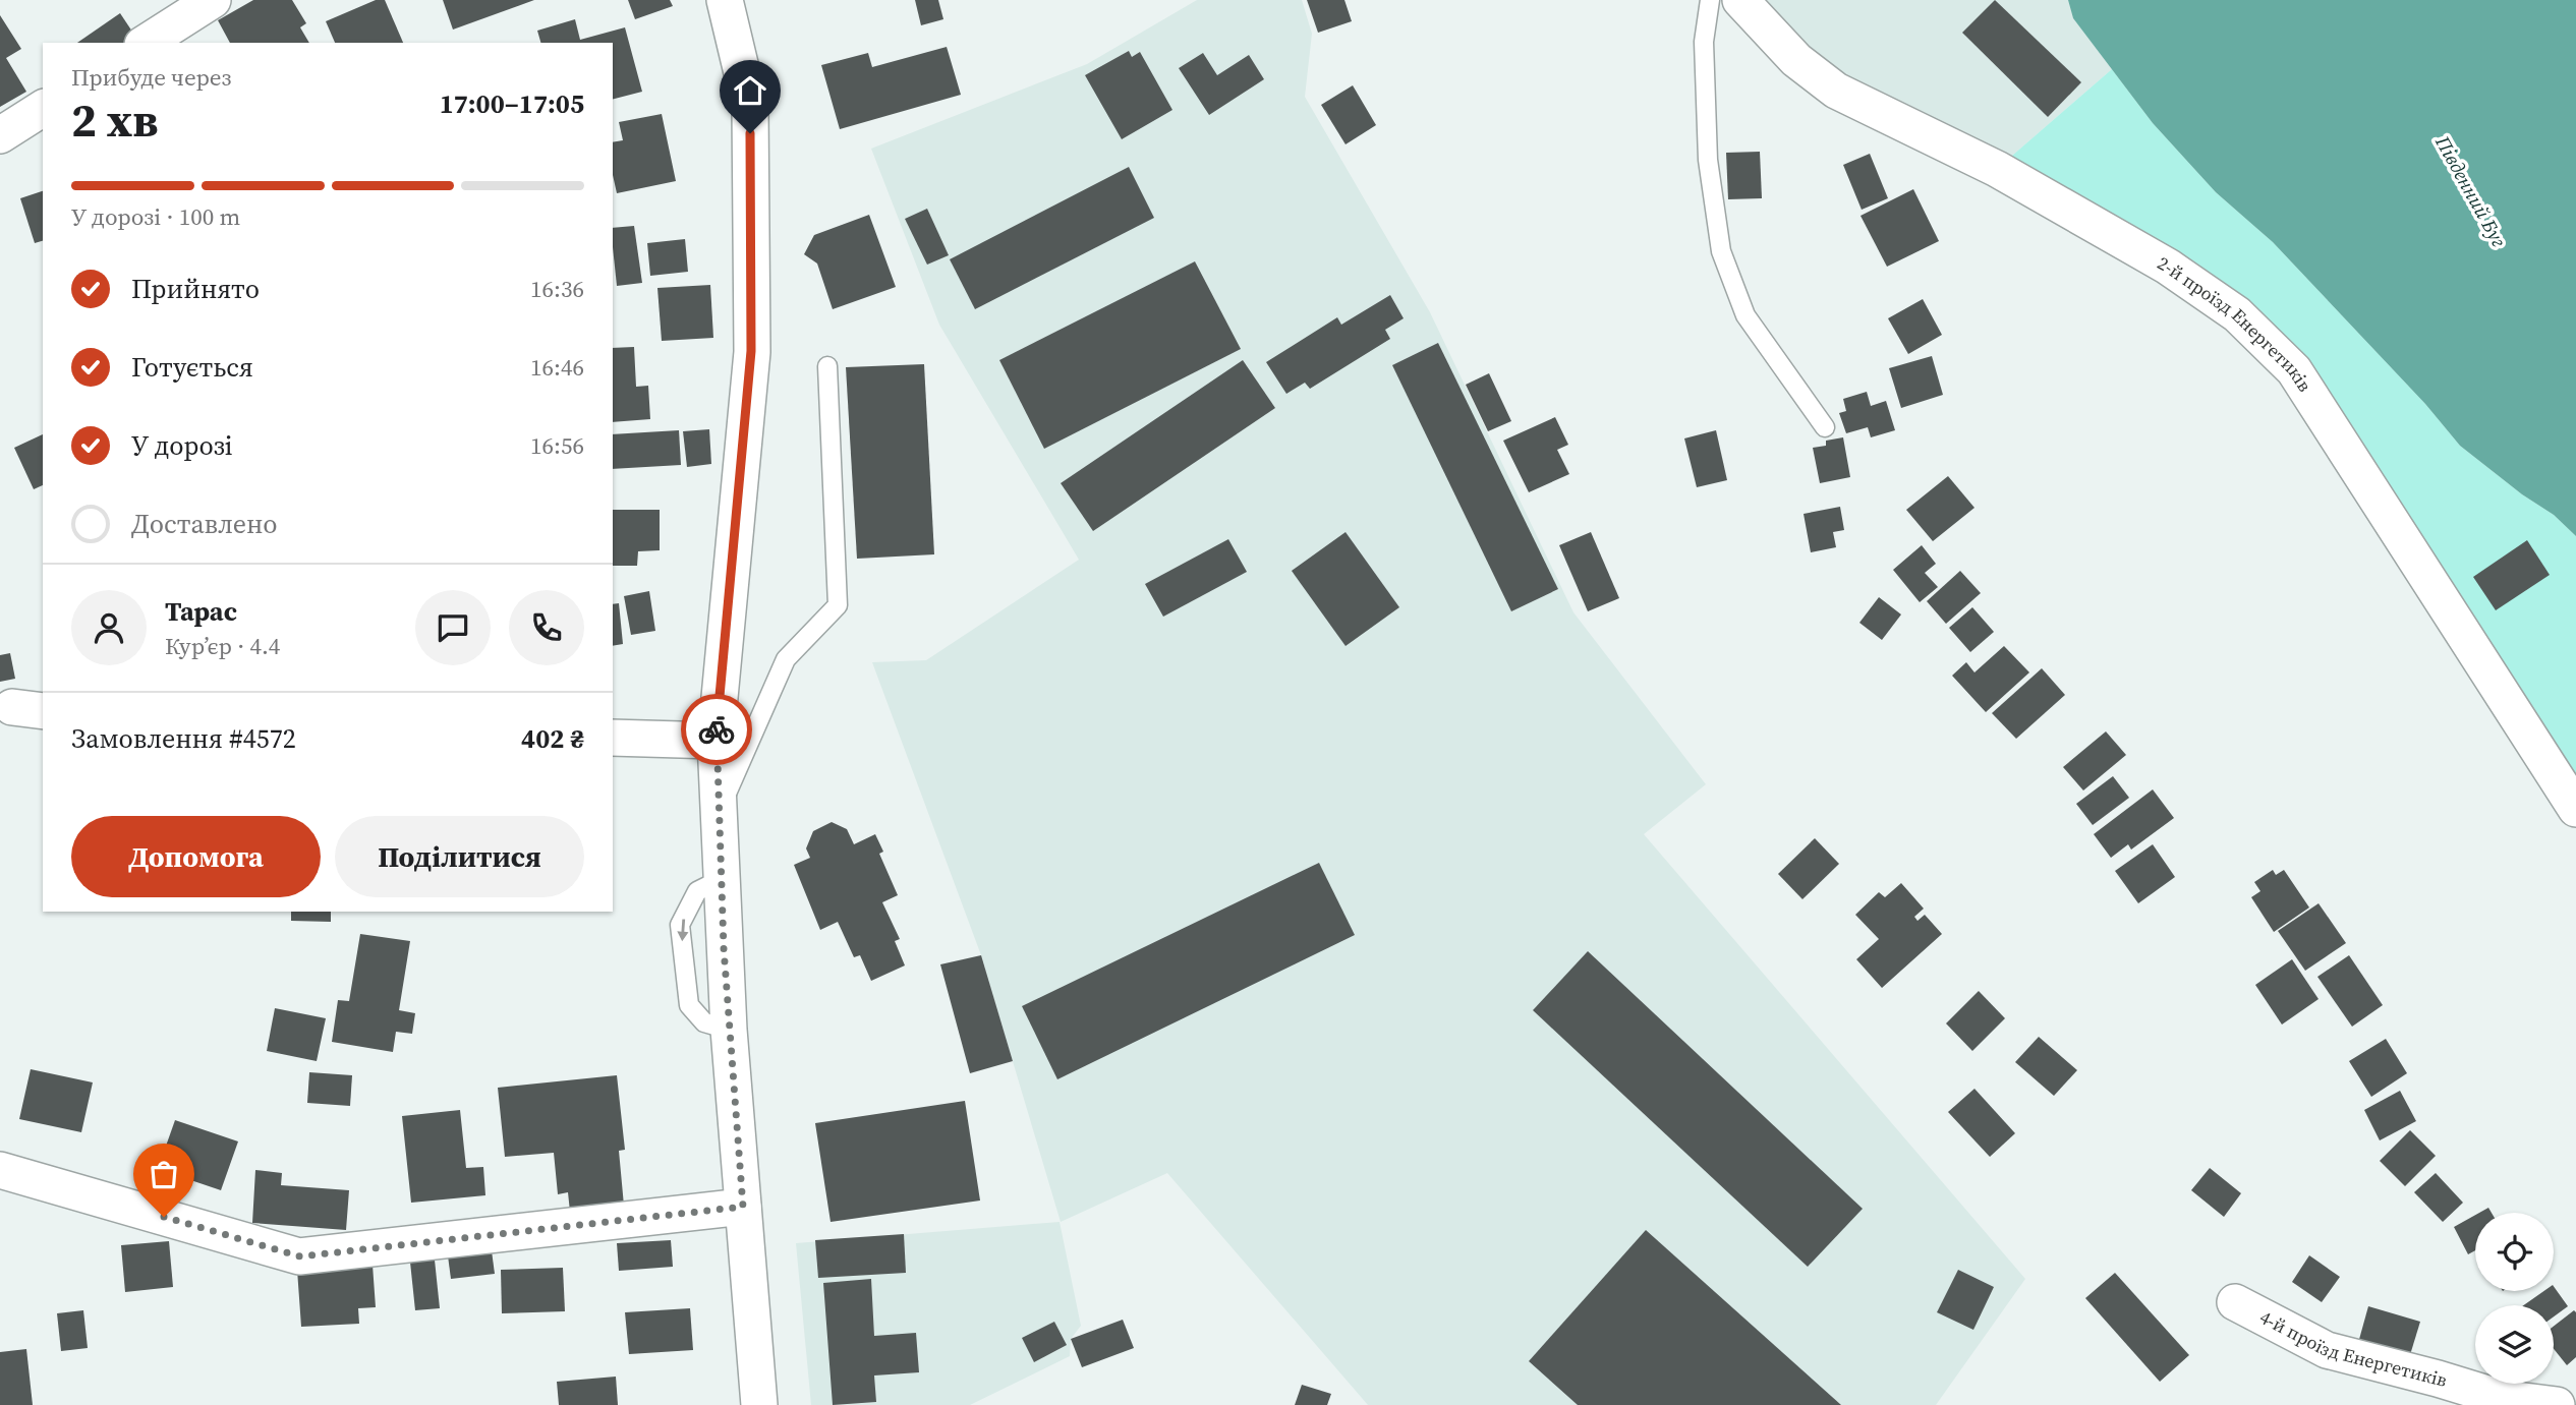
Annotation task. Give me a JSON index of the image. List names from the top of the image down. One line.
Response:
{"streets":{"street":["2-й проїзд Енергетиків","4-й проїзд Енергетиків"]},"water":["Південний Буг"],"page":{"heading":["2 хв","Прибуде через","17:00–17:05"],"panel":["Тарас","Кур’єр · 4.4","Замовлення #4572","402 ₴"],"bar":"У дорозі · 100 m","list":[["Прийнято","16:36"],["Готується","16:46"],["У дорозі","16:56"],"Доставлено"],"buttons":["Допомога","Поділитися"]}}
